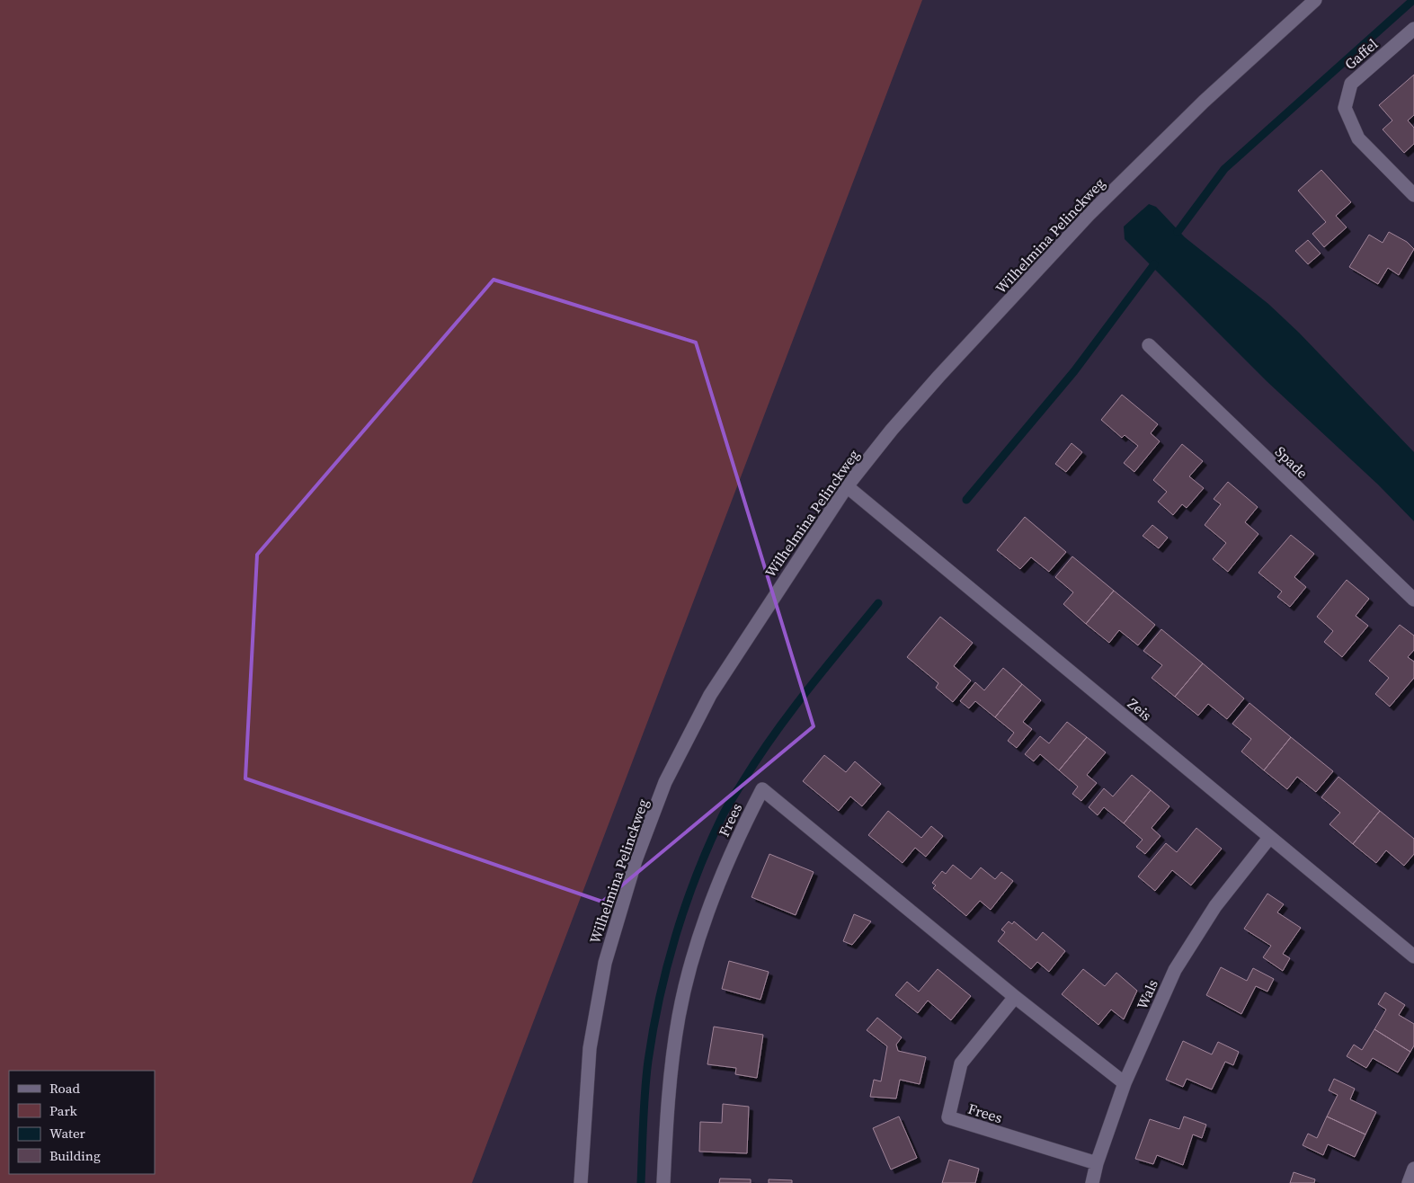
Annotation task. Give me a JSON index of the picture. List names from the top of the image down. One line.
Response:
{"streets":{"street":["Gaffel","Wilhelmina Pelinckweg","Spade","Zeis","Frees","Wals"]},"crossings":[["Wilhelmina Pelinckweg","Zeis"],["Zeis","Wals"],["Frees","Wals"]],"legend":["Road","Park","Water","Building"]}
